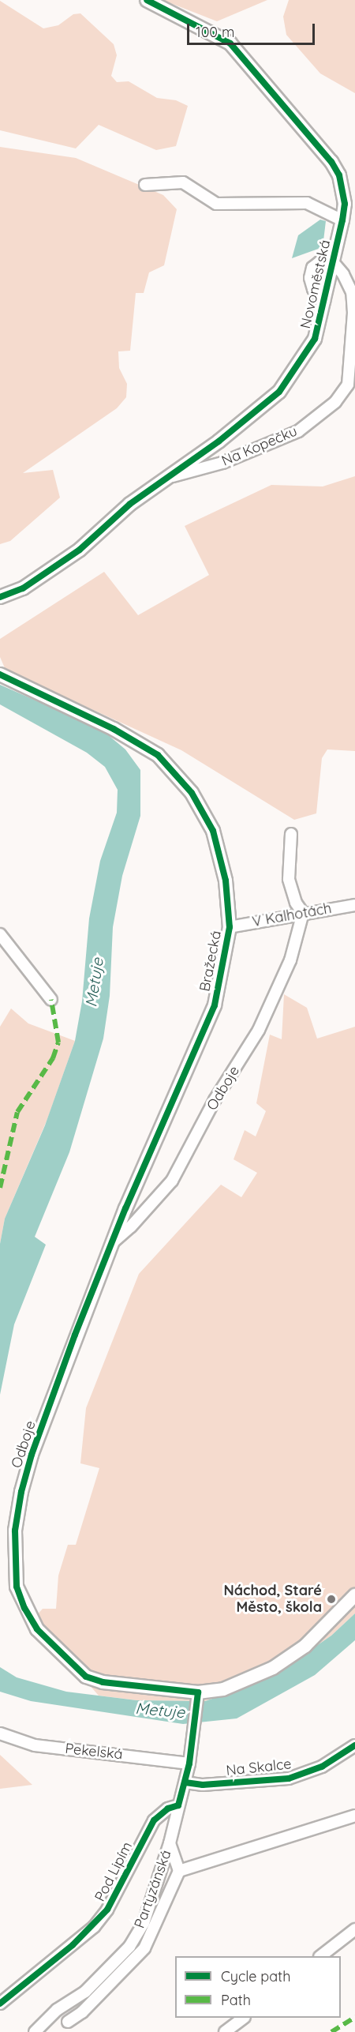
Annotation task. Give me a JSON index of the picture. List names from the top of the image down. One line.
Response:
{"streets":{"street":["Novoměstská","Na Kopečku","V Kalhotách","Bražecká","Odboje","Pekelská","Na Skalce","Pod Lipím","Partyzánská"]},"crossings":[["Novoměstská","Na Kopečku"],["V Kalhotách","Bražecká"],["V Kalhotách","Odboje"],["Bražecká","Odboje"]],"water":["Metuje"],"places":["Náchod, Staré Město, škola"],"legend":["Cycle path","Path"],"scale_bar":"100 m"}
